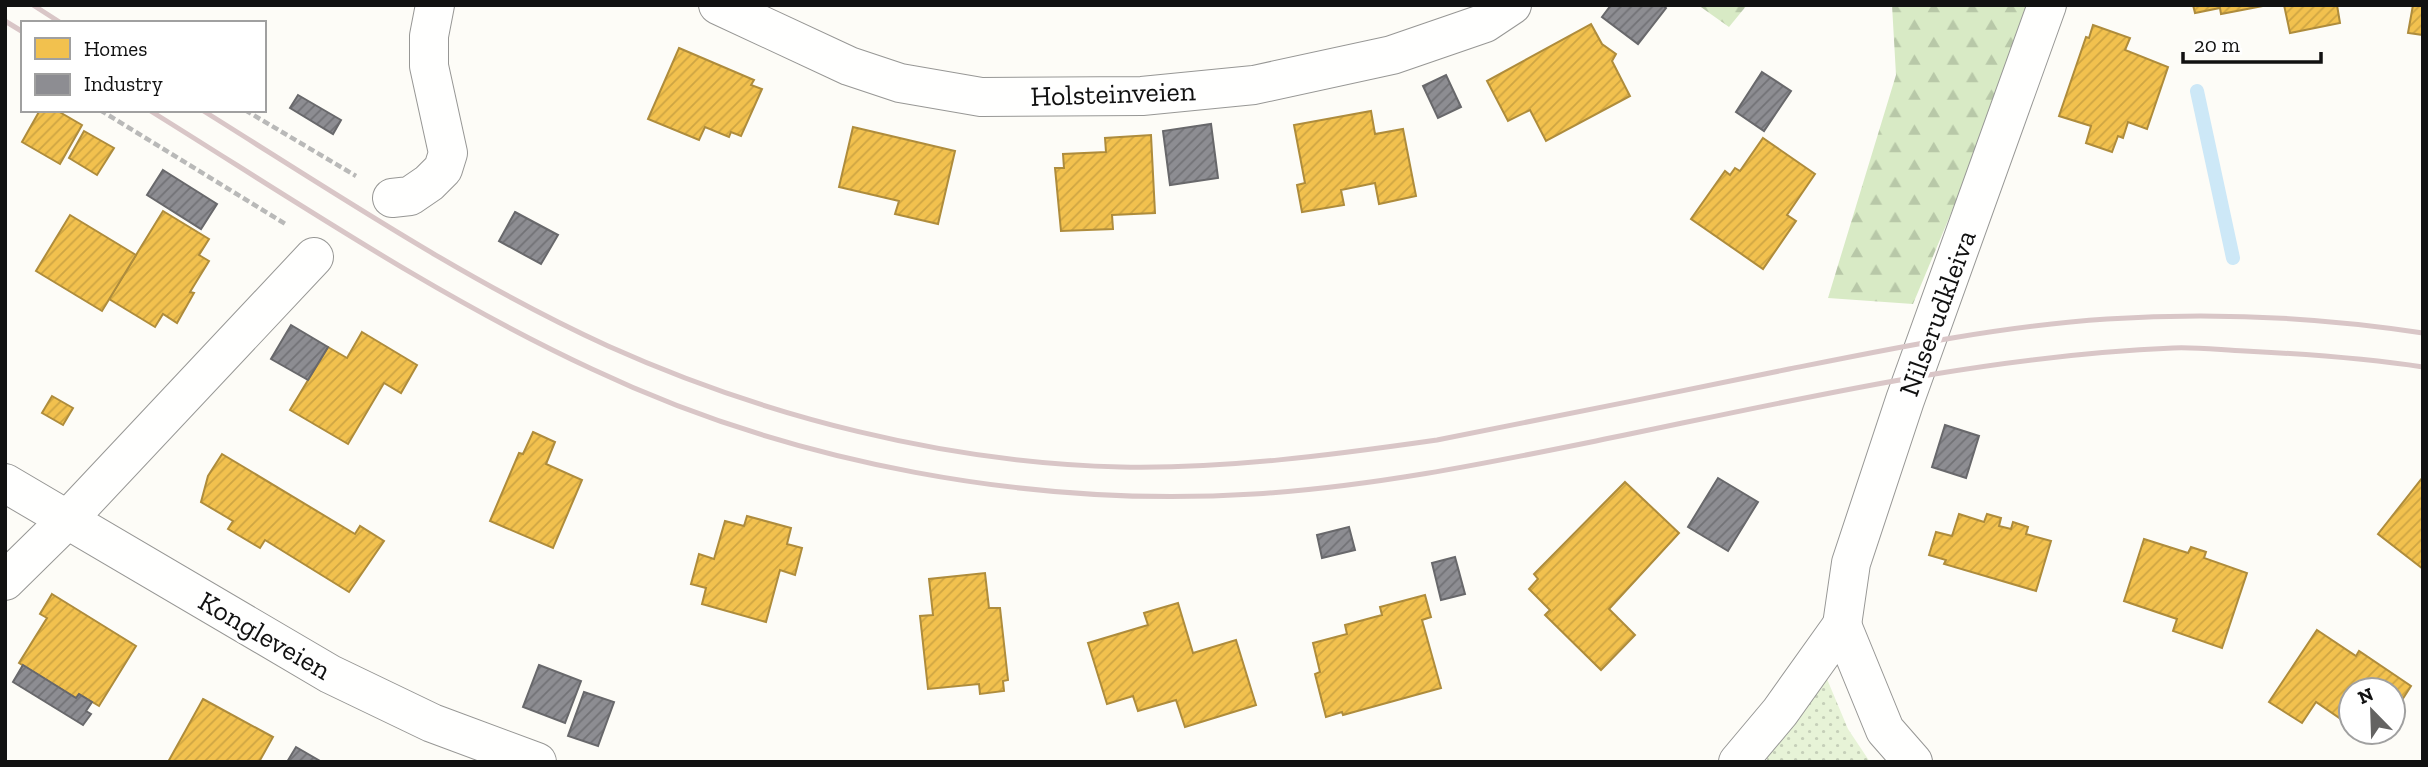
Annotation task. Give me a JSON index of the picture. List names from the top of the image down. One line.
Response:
{"streets":{"street":["Holsteinveien","Nilserudkleiva","Kongleveien"]},"legend":["Homes","Industry"],"scale_bar":"20 m","north":"top left"}
